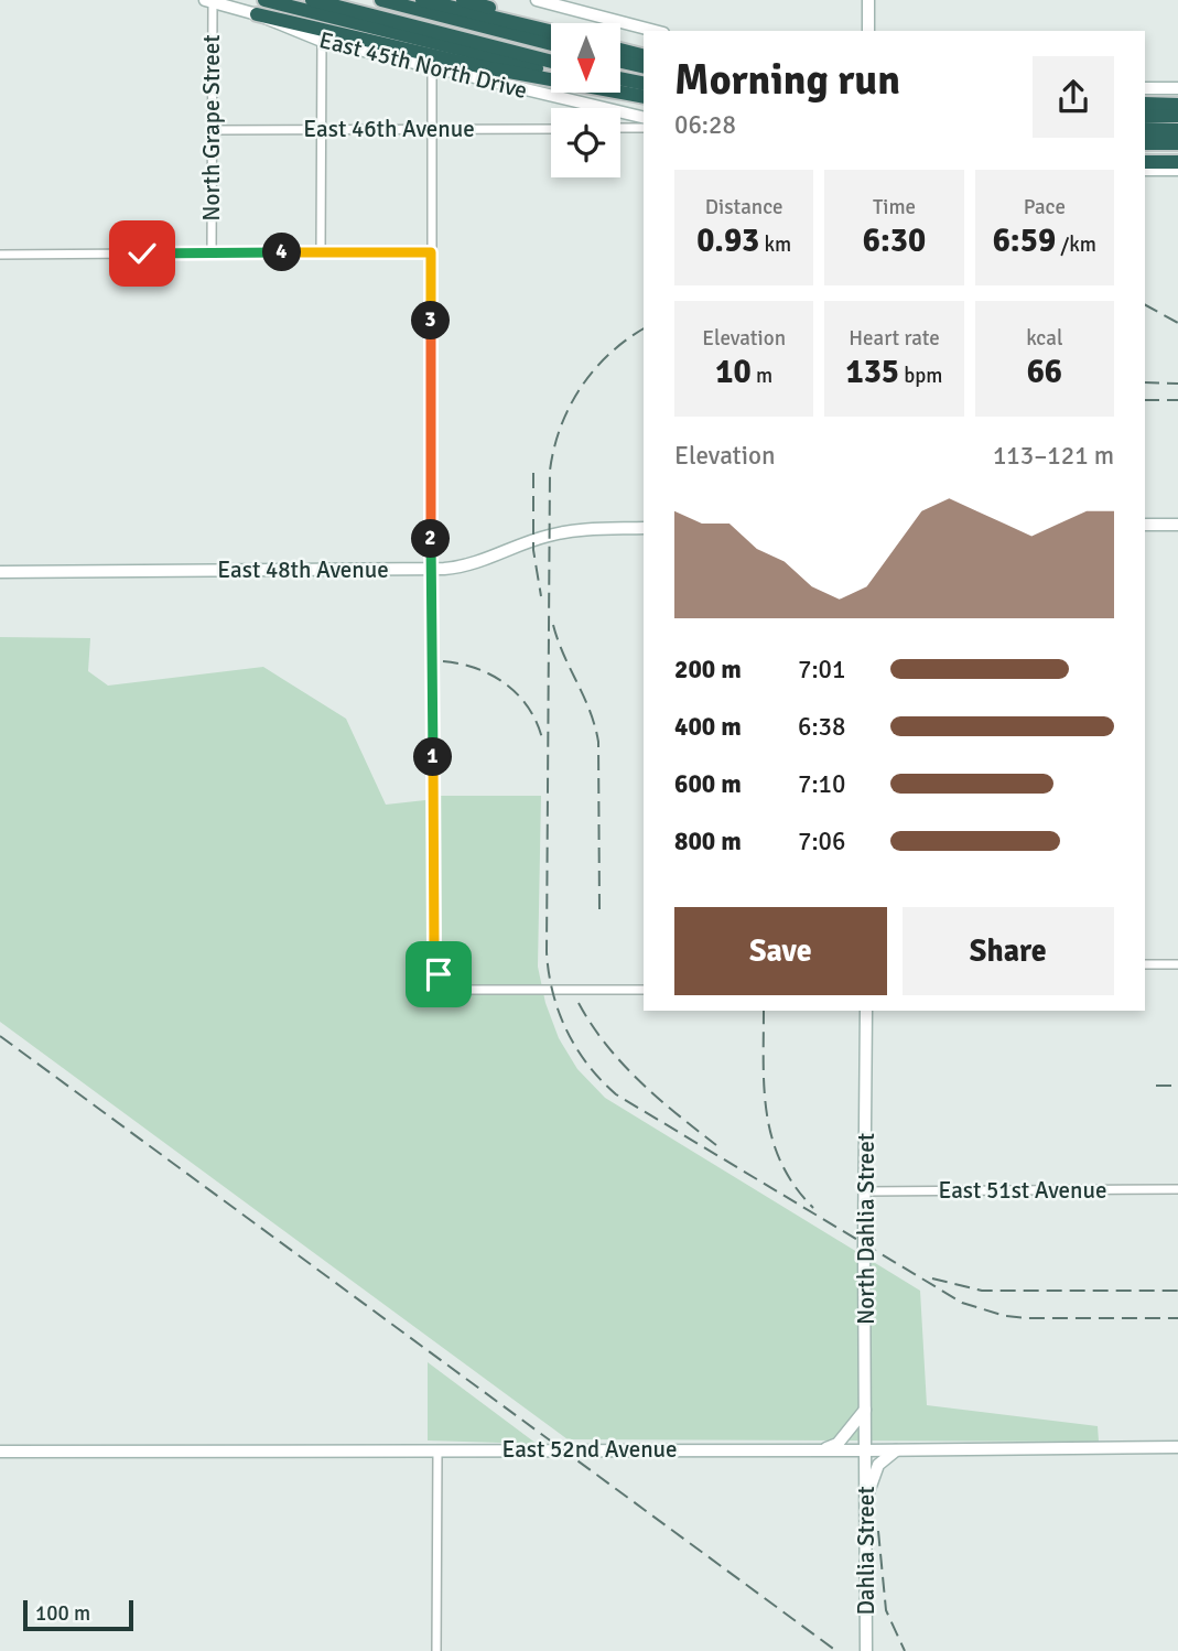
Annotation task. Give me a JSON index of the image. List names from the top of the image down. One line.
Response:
{"streets":{"street":["East 45th North Drive","North Grape Street","East 46th Avenue","East 48th Avenue","East 51st Avenue","North Dahlia Street","East 52nd Avenue","Dahlia Street"]},"crossings":[["East 45th North Drive","North Grape Street"],["North Grape Street","East 46th Avenue"],["East 51st Avenue","North Dahlia Street"],["North Dahlia Street","East 52nd Avenue"],["North Dahlia Street","Dahlia Street"],["East 52nd Avenue","Dahlia Street"]],"scale_bar":"100 m","north":"bottom","page":{"heading":["Morning run","06:28"],"stats":[["Distance","0.93 km"],["Time","6:30"],["Pace","6:59 /km"],["Elevation","10 m"],["Heart rate","135 bpm"],["kcal","66"]],"pins":["4","3","2","1"],"chart":["Elevation","113–121 m"],"list":[{"name":"200 m","note":"7:01"},{"name":"400 m","note":"6:38"},{"name":"600 m","note":"7:10"},{"name":"800 m","note":"7:06"}],"buttons":["Save","Share"],"scale":"100 m"}}
